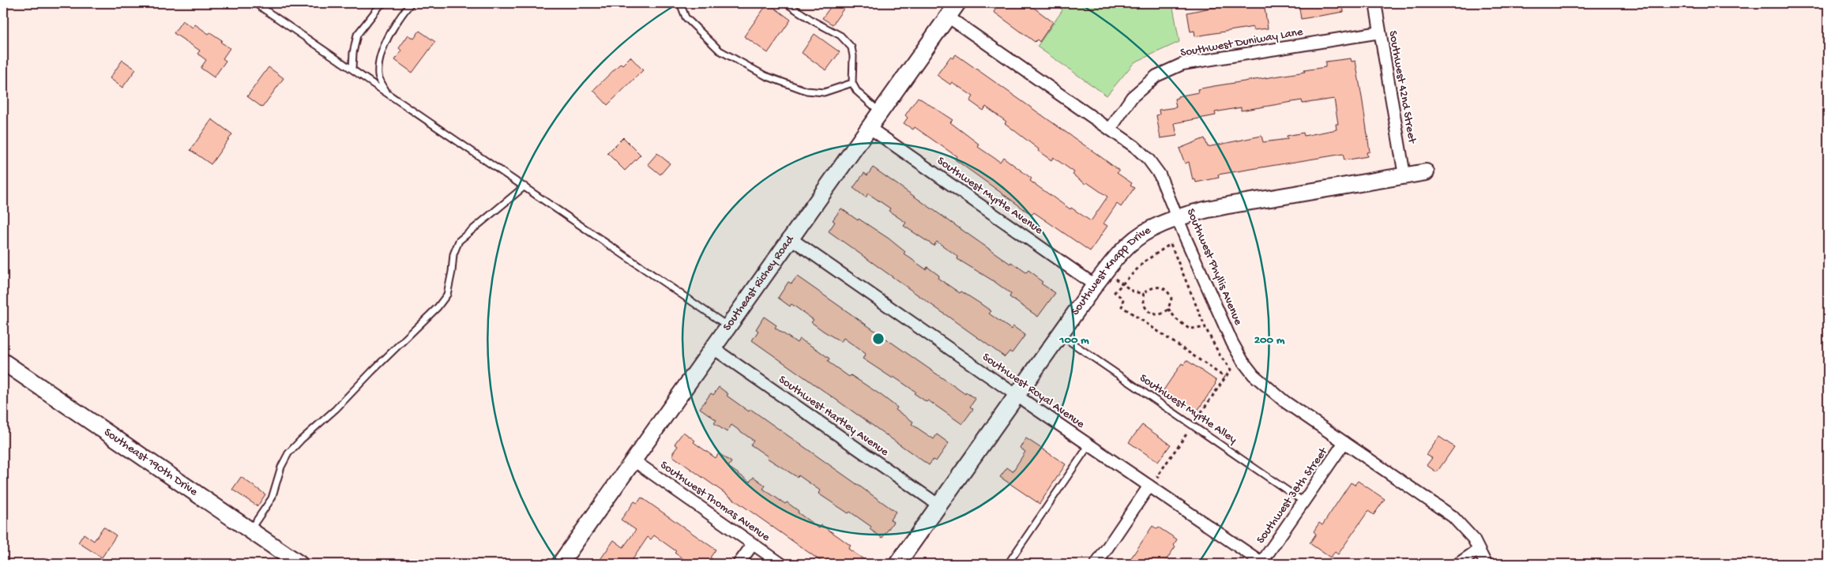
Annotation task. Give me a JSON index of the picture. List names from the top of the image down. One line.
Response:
{"streets":{"main road":["Southwest Knapp Drive","Southeast Richey Road","Southeast 190th Drive"],"street":["Southwest Duniway Lane","Southwest 42nd Street","Southwest Myrtle Avenue","Southwest Phyllis Avenue","Southwest Royal Avenue","Southwest Hartley Avenue","Southwest 38th Street","Southwest Thomas Avenue"],"lane":["Southwest Myrtle Alley"]},"crossings":[["Southwest Duniway Lane","Southwest 42nd Street"],["Southwest Duniway Lane","Southwest Phyllis Avenue"],["Southwest 42nd Street","Southwest Knapp Drive"],["Southwest Myrtle Avenue","Southwest Knapp Drive"],["Southwest Myrtle Avenue","Southeast Richey Road"],["Southwest Phyllis Avenue","Southwest Knapp Drive"],["Southwest Phyllis Avenue","Southeast Richey Road"],["Southwest Phyllis Avenue","Southwest 38th Street"],["Southwest Knapp Drive","Southwest Royal Avenue"],["Southwest Knapp Drive","Southwest Myrtle Alley"],["Southwest Knapp Drive","Southwest Hartley Avenue"],["Southeast Richey Road","Southwest Royal Avenue"],["Southeast Richey Road","Southwest Hartley Avenue"],["Southeast Richey Road","Southwest Thomas Avenue"],["Southwest Royal Avenue","Southwest 38th Street"],["Southwest Myrtle Alley","Southwest 38th Street"]],"rings":["100 m","200 m"]}
